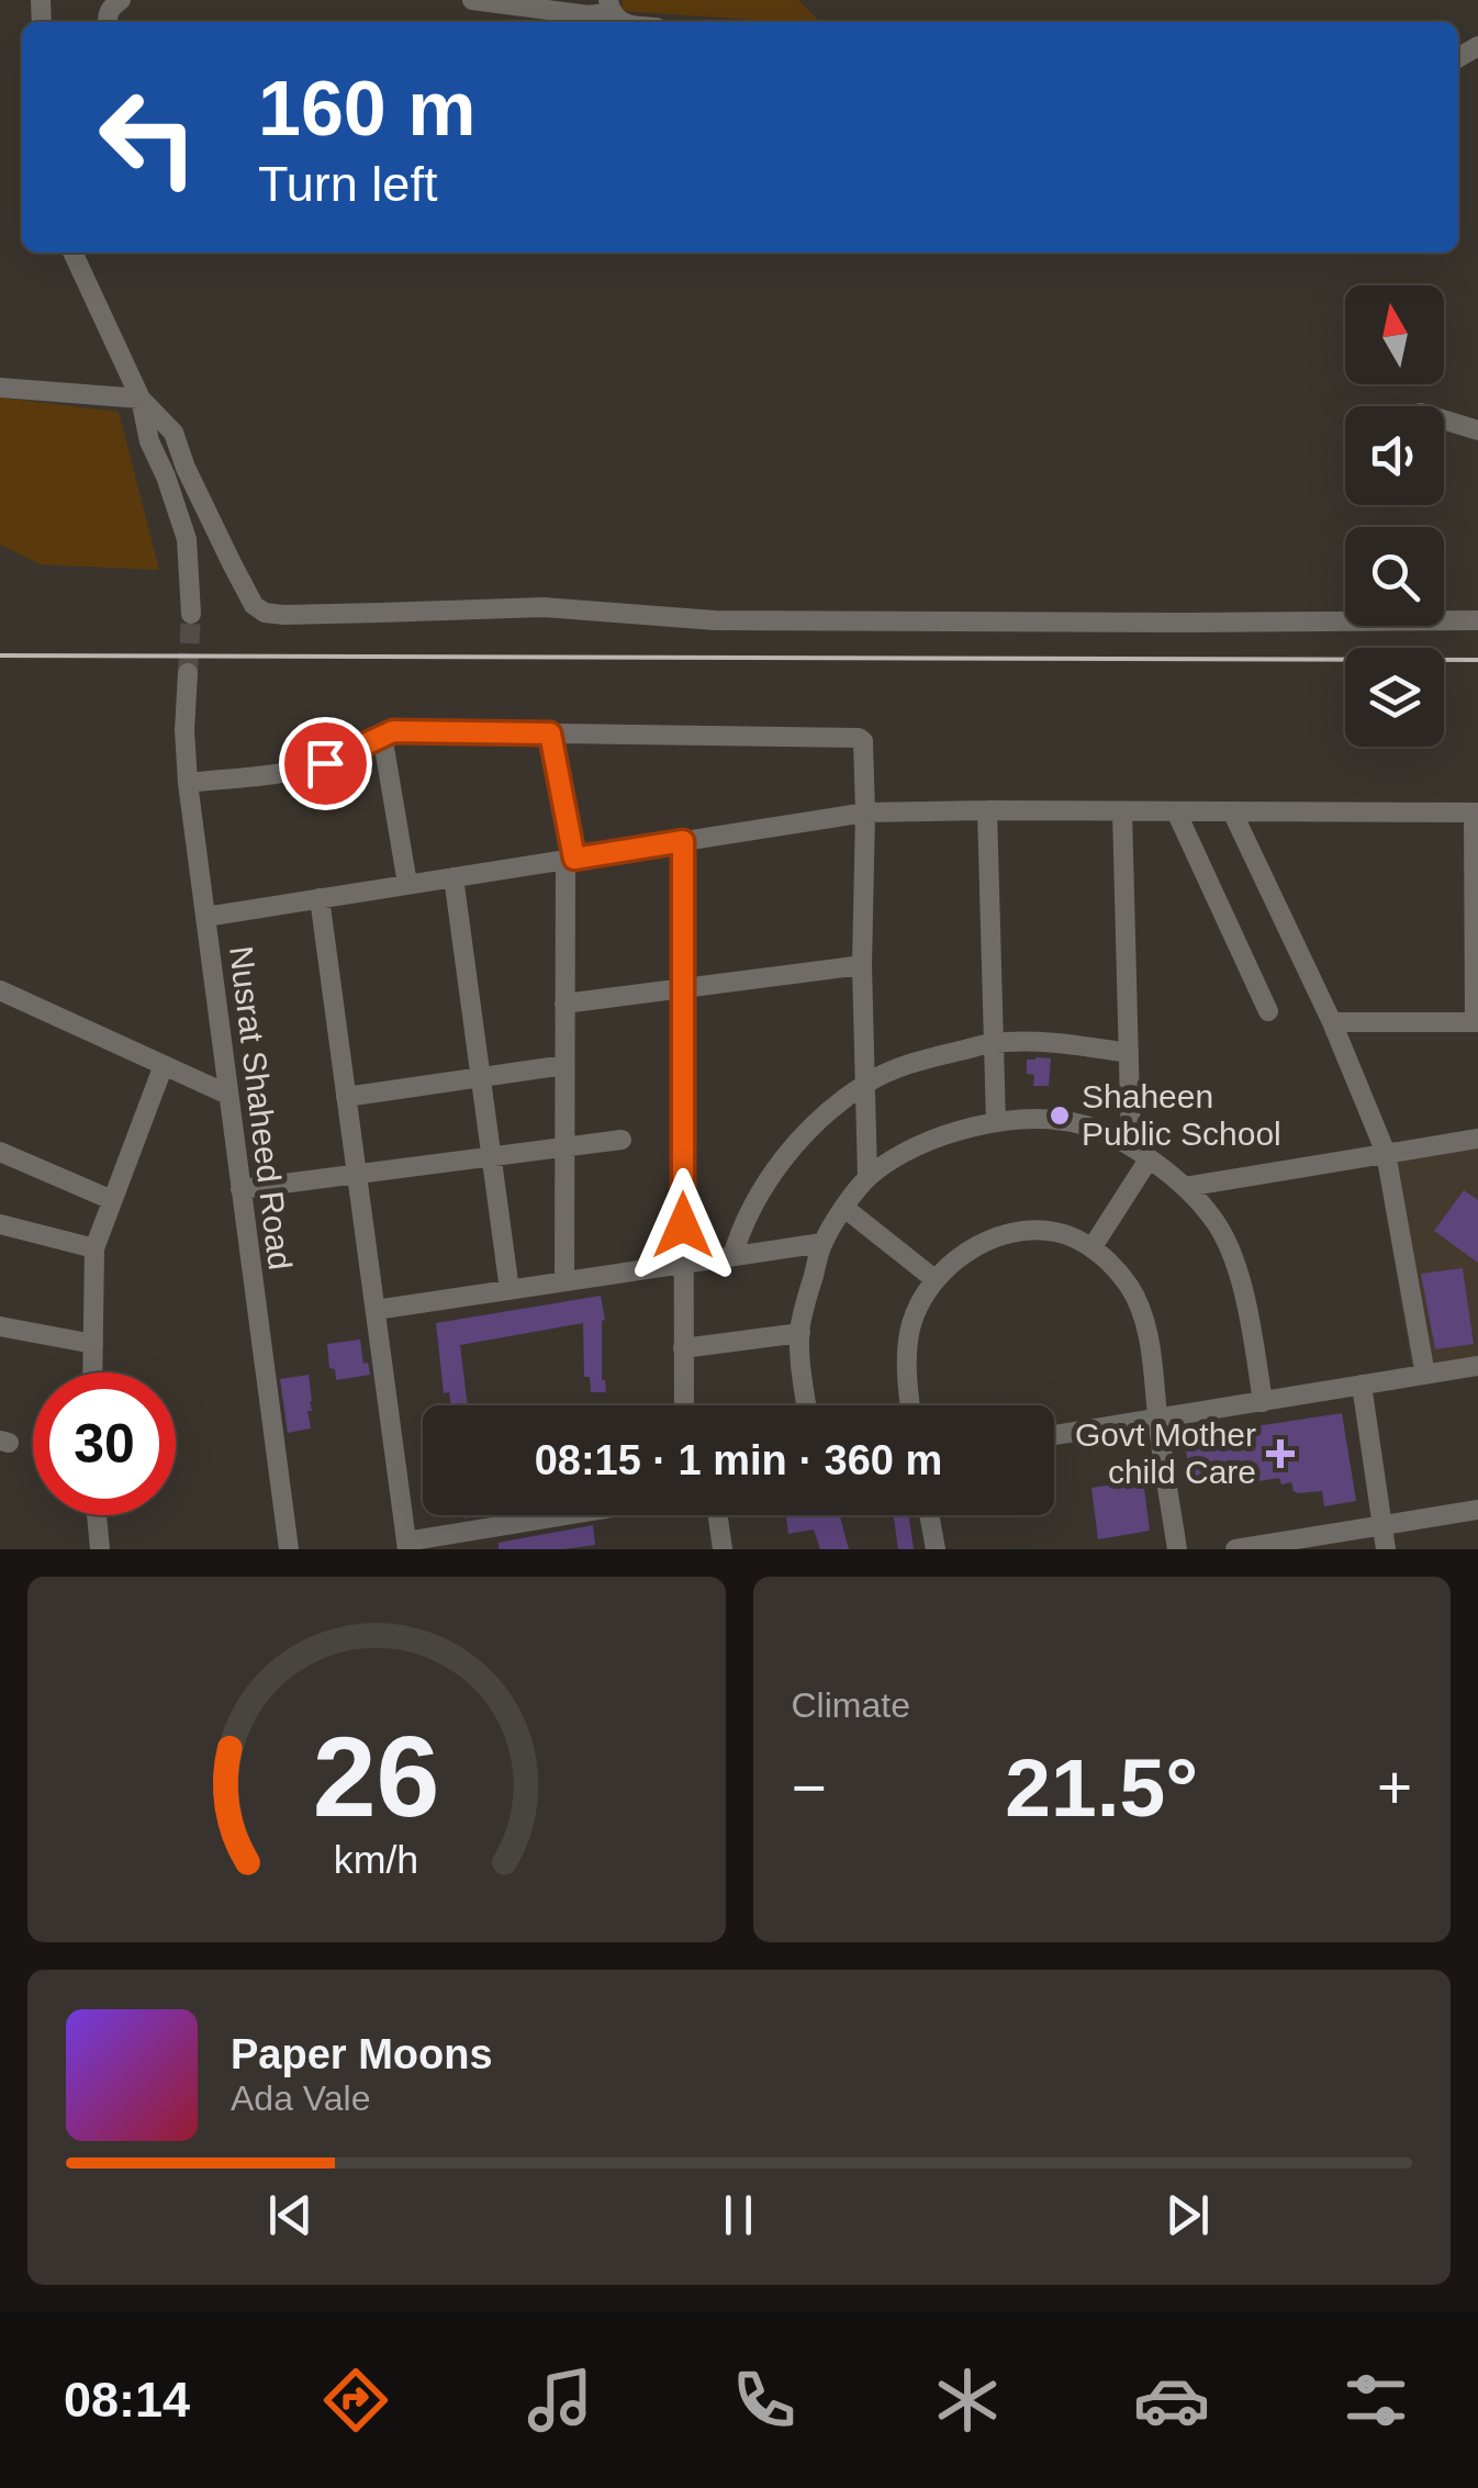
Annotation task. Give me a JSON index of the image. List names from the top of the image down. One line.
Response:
{"streets":{"street":["Nusrat Shaheed Road"]},"places":{"other":["Shaheen Public School"],"health":["Govt Mother child Care"]},"north":"top","page":{"turn":["160 m","Turn left"],"limit":"30","trip":"08:15 · 1 min · 360 m","tile":"Climate","heat":["−","21.5°","+"],"song":["Paper Moons","Ada Vale"],"tabs":"08:14","gauge":["26","km/h"]}}
